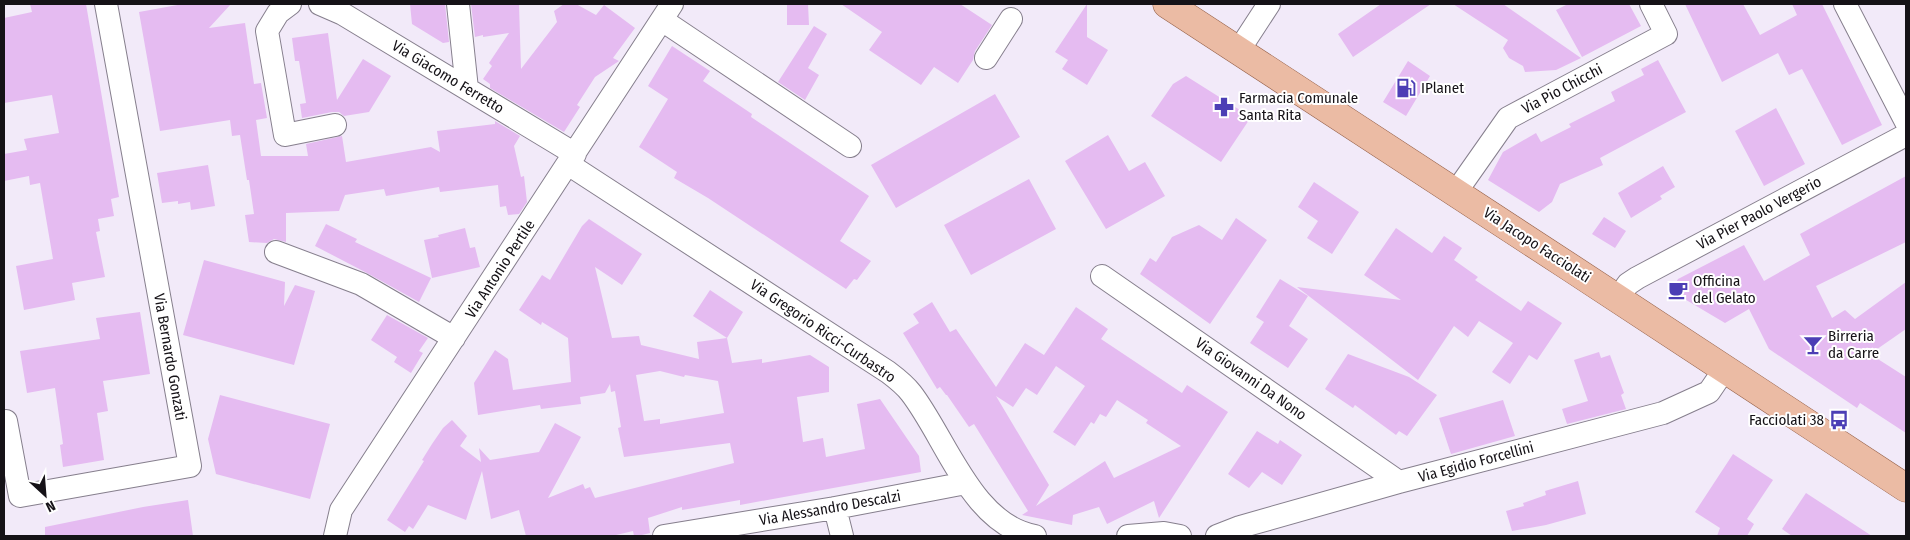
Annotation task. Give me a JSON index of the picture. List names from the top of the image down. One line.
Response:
{"streets":{"main road":["Via Jacopo Facciolati"],"street":["Via Giacomo Ferretto","Via Pio Chicchi","Via Pier Paolo Vergerio","Via Antonio Pertile","Via Gregorio Ricci-Curbastro","Via Bernardo Gonzati","Via Giovanni Da Nono","Via Egidio Forcellini","Via Alessandro Descalzi"]},"crossings":[["Via Giacomo Ferretto","Via Antonio Pertile"],["Via Giacomo Ferretto","Via Gregorio Ricci-Curbastro"],["Via Pio Chicchi","Via Jacopo Facciolati"],["Via Pier Paolo Vergerio","Via Jacopo Facciolati"],["Via Jacopo Facciolati","Via Egidio Forcellini"],["Via Antonio Pertile","Via Gregorio Ricci-Curbastro"],["Via Gregorio Ricci-Curbastro","Via Alessandro Descalzi"],["Via Giovanni Da Nono","Via Egidio Forcellini"]],"places":{"fuel station":["IPlanet"],"pharmacy":["Farmacia Comunale Santa Rita"],"cafe":["Officina del Gelato"],"bar":["Birreria da Carre"],"bus stop":["Facciolati 38"]},"north":"bottom right"}
